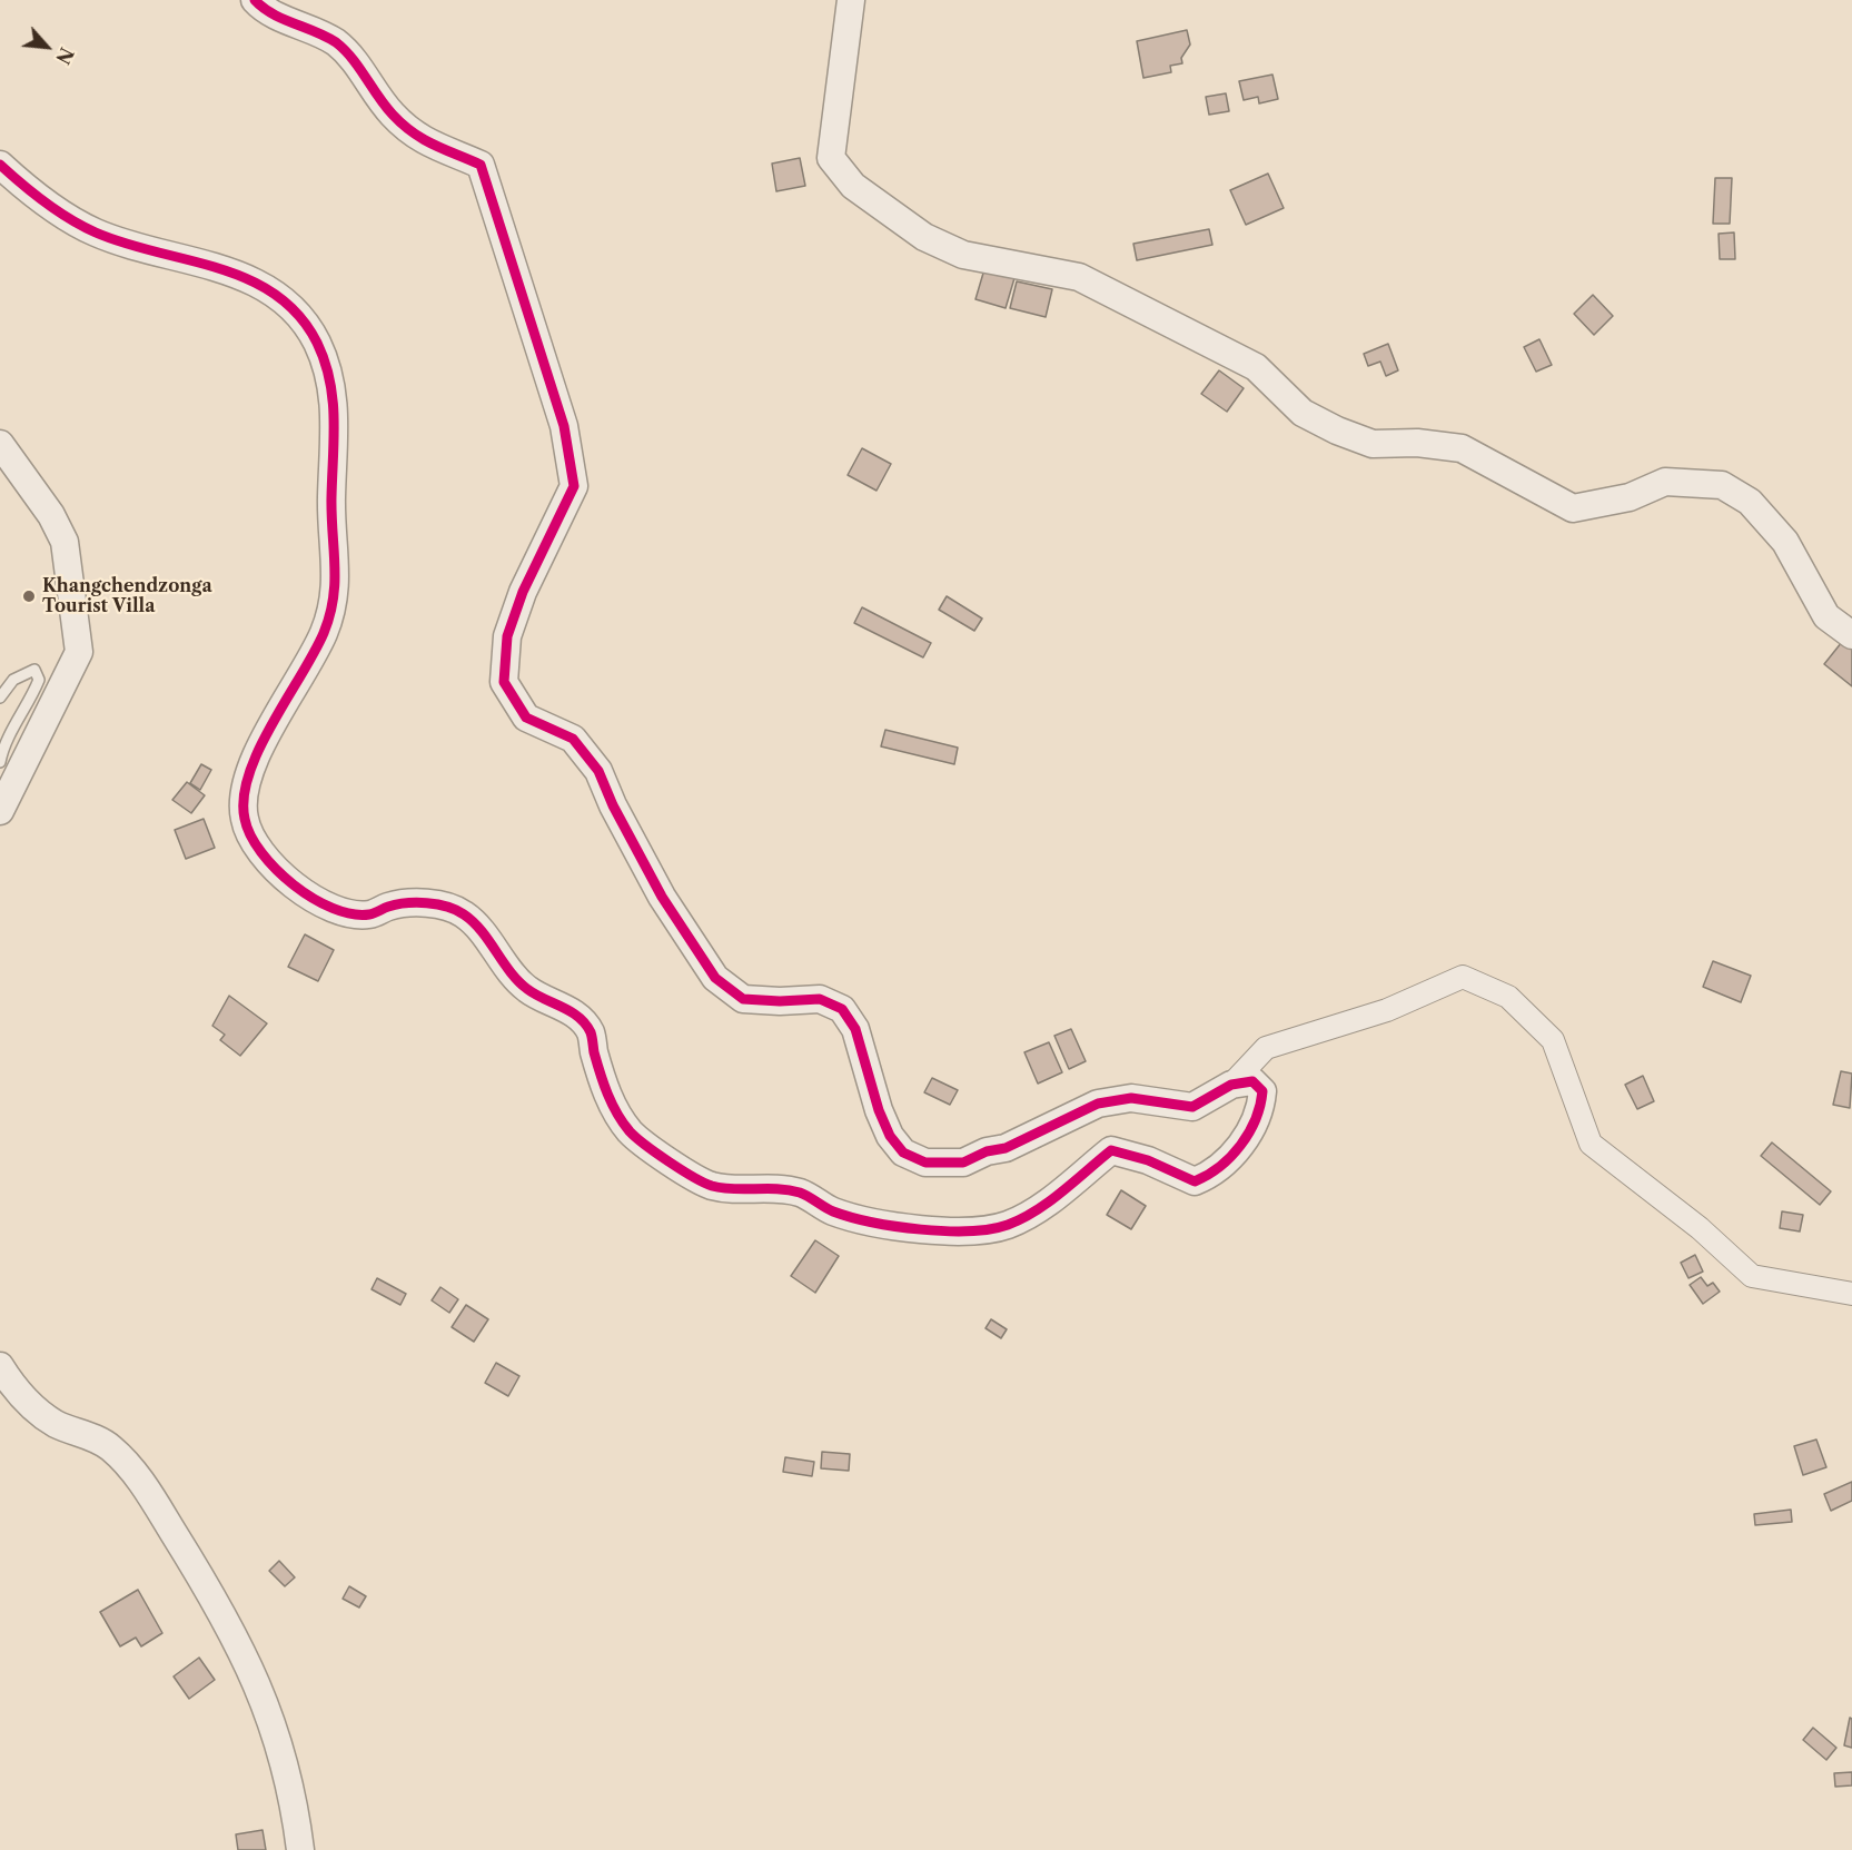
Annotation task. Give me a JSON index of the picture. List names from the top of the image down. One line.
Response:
{"places":["Khangchendzonga Tourist Villa"],"north":"bottom right"}
